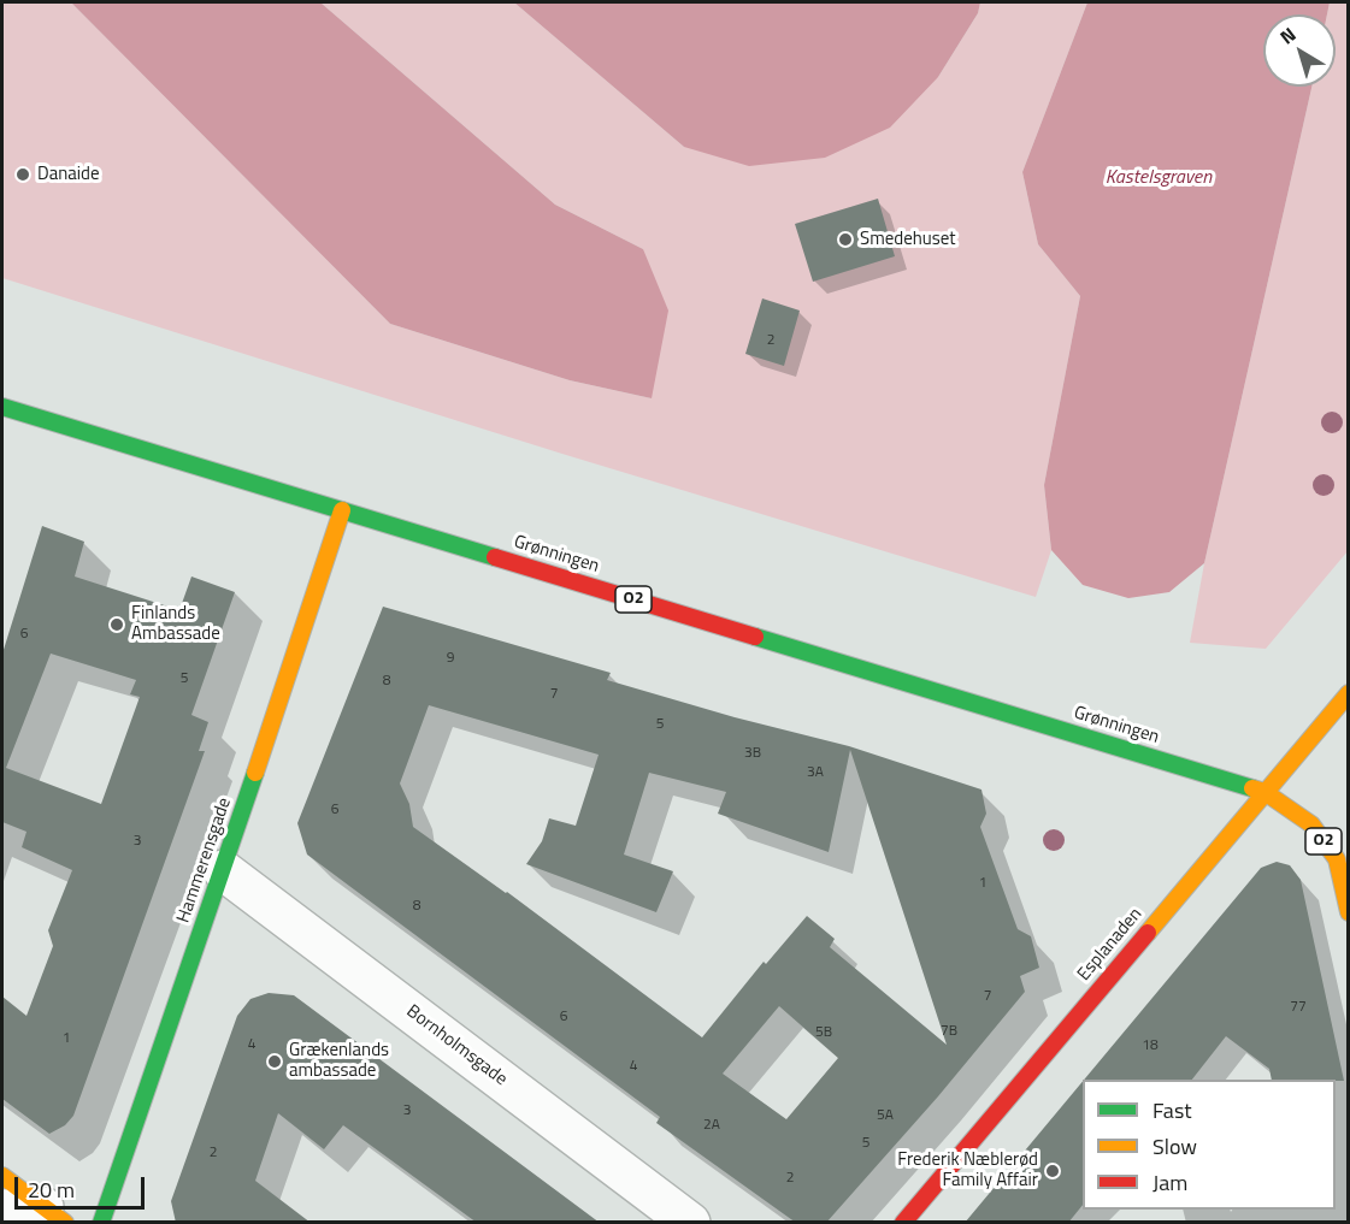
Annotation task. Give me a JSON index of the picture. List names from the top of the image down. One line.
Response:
{"streets":{"main road":["Grønningen","O2","Hammerensgade","Esplanaden"],"street":["Bornholmsgade"]},"crossings":[["Grønningen","O2"],["Grønningen","Hammerensgade"],["Grønningen","Esplanaden"],["O2","Esplanaden"],["Hammerensgade","Bornholmsgade"]],"water":["Kastelsgraven"],"places":["Danaide","Smedehuset","Finlands Ambassade","Grækenlands ambassade","Frederik Næblerød Family Affair"],"house_numbers":["2","6","9","5","8","7","5","3B","3A","6","3","1","8","7","77","6","7B","5B","1","4","18","4","3","5A","2A","5","2","2"],"legend":["Fast","Slow","Jam"],"scale_bar":"20 m","north":"top left"}
